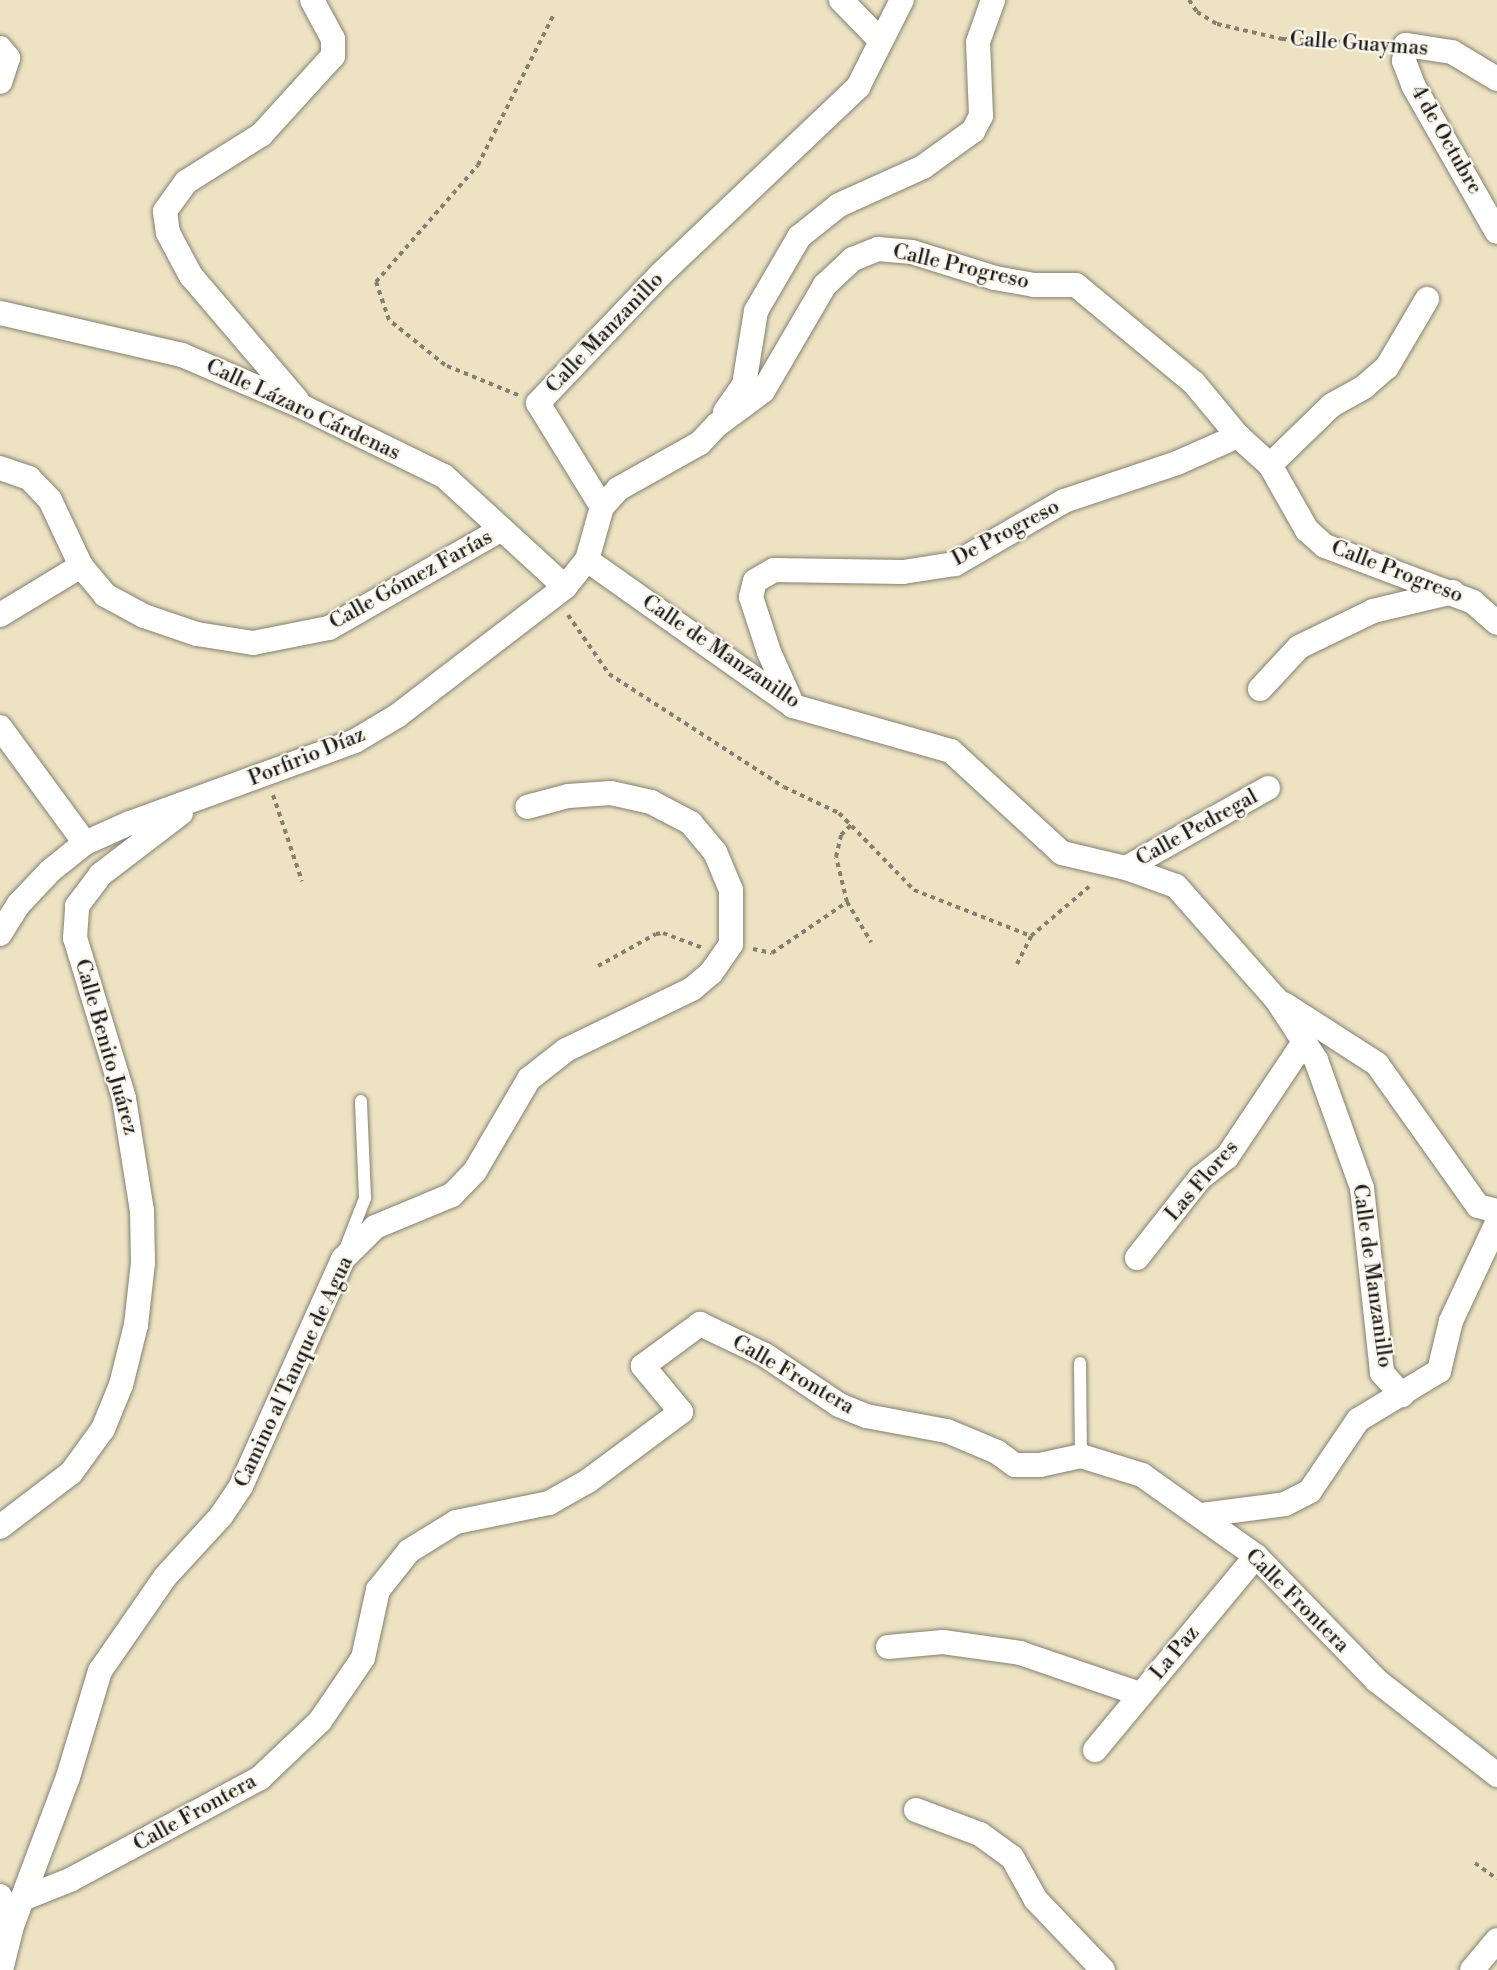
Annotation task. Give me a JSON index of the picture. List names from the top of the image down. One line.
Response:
{"streets":{"street":["Calle Guaymas","4 de Octubre","Calle Progreso","Calle Manzanillo","Calle Lázaro Cárdenas","De Progreso","Calle Gómez Farías","Calle de Manzanillo","Porfirio Díaz","Calle Pedregal","Calle Benito Juárez","Las Flores","Camino al Tanque de Agua","Calle Frontera","La Paz"]},"crossings":[["Calle Guaymas","4 de Octubre"],["Calle Progreso","De Progreso"],["Calle Progreso","Calle de Manzanillo"],["Calle Progreso","Porfirio Díaz"],["Calle Lázaro Cárdenas","Calle Gómez Farías"],["Calle Lázaro Cárdenas","Porfirio Díaz"],["De Progreso","Calle de Manzanillo"],["Calle de Manzanillo","Porfirio Díaz"],["Calle de Manzanillo","Calle Pedregal"],["Calle de Manzanillo","Las Flores"],["Porfirio Díaz","Calle Benito Juárez"],["Camino al Tanque de Agua","Calle Frontera"],["Calle Frontera","La Paz"]]}
